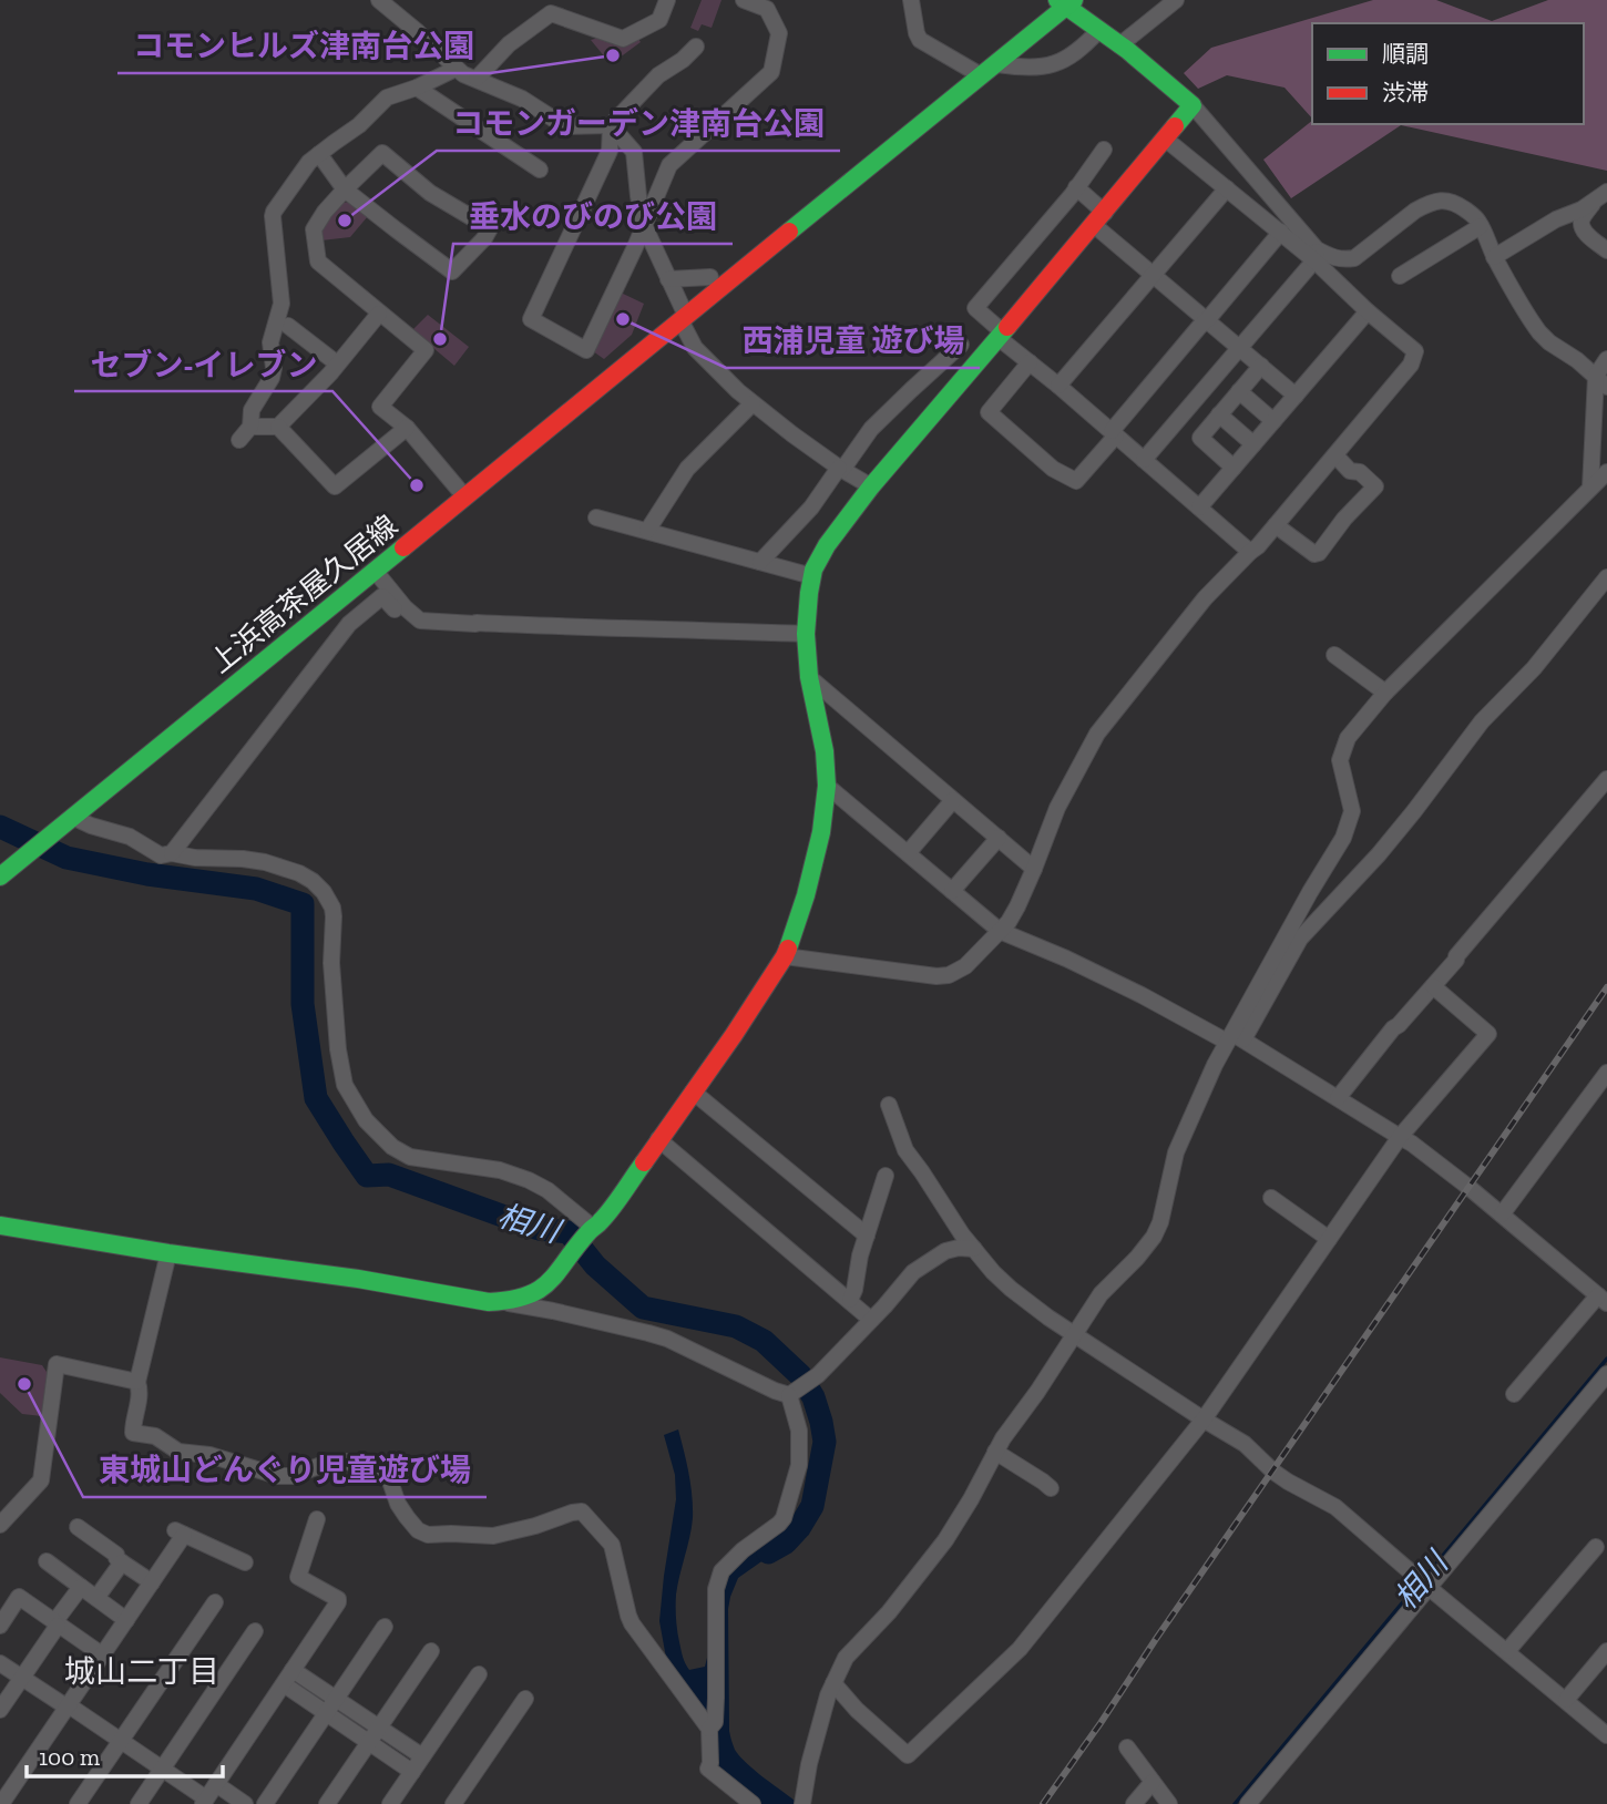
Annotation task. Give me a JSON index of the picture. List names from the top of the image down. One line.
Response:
{"streets":{"street":["上浜高茶屋久居線"]},"districts":["城山二丁目"],"water":["相川"],"places":["コモンヒルズ津南台公園","コモンガーデン津南台公園","西浦児童 遊び場","垂水のびのび公園","セブン-イレブン","東城山どんぐり児童遊び場"],"legend":["順調","渋滞"],"scale_bar":"100 m"}
